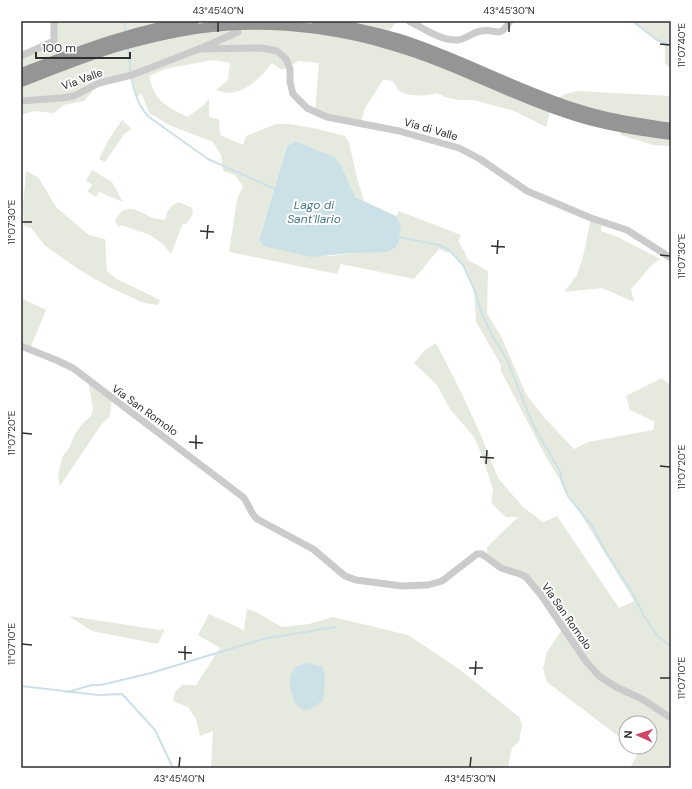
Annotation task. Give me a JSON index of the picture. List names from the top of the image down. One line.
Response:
{"streets":{"street":["Via Valle","Via di Valle","Via San Romolo"]},"crossings":[["Via Valle","Via di Valle"]],"water":["Lago di Sant'Ilario"],"scale_bar":"100 m","north":"left","coordinates":["43°45'40\"N","43°45'30\"N","11°07'40\"E","11°07'30\"E","11°07'20\"E","11°07'10\"E"]}
